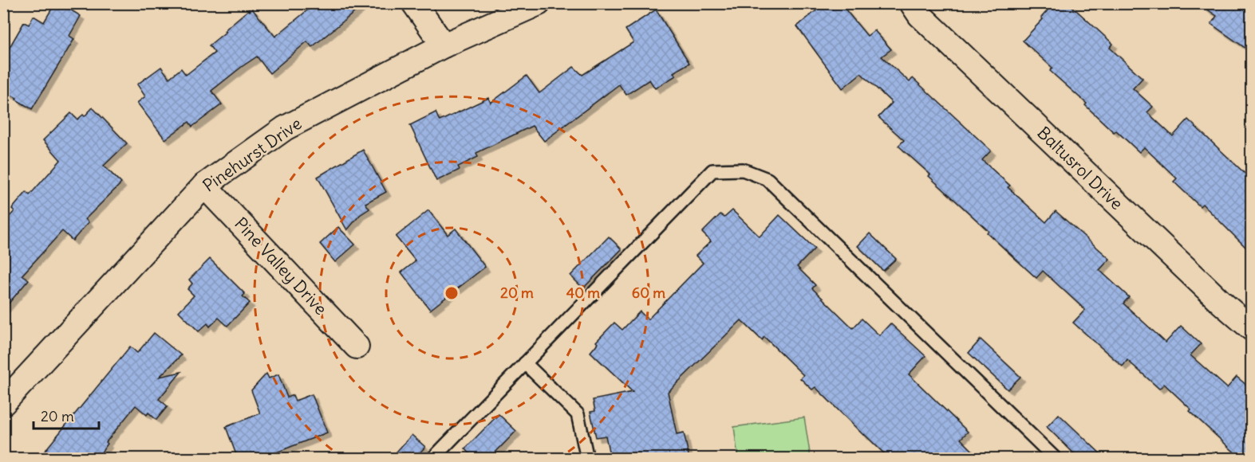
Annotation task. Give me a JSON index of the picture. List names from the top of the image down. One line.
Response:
{"streets":{"street":["Pinehurst Drive","Baltusrol Drive","Pine Valley Drive"]},"crossings":[["Pinehurst Drive","Pine Valley Drive"]],"scale_bar":"20 m","rings":["20 m","40 m","60 m"]}
